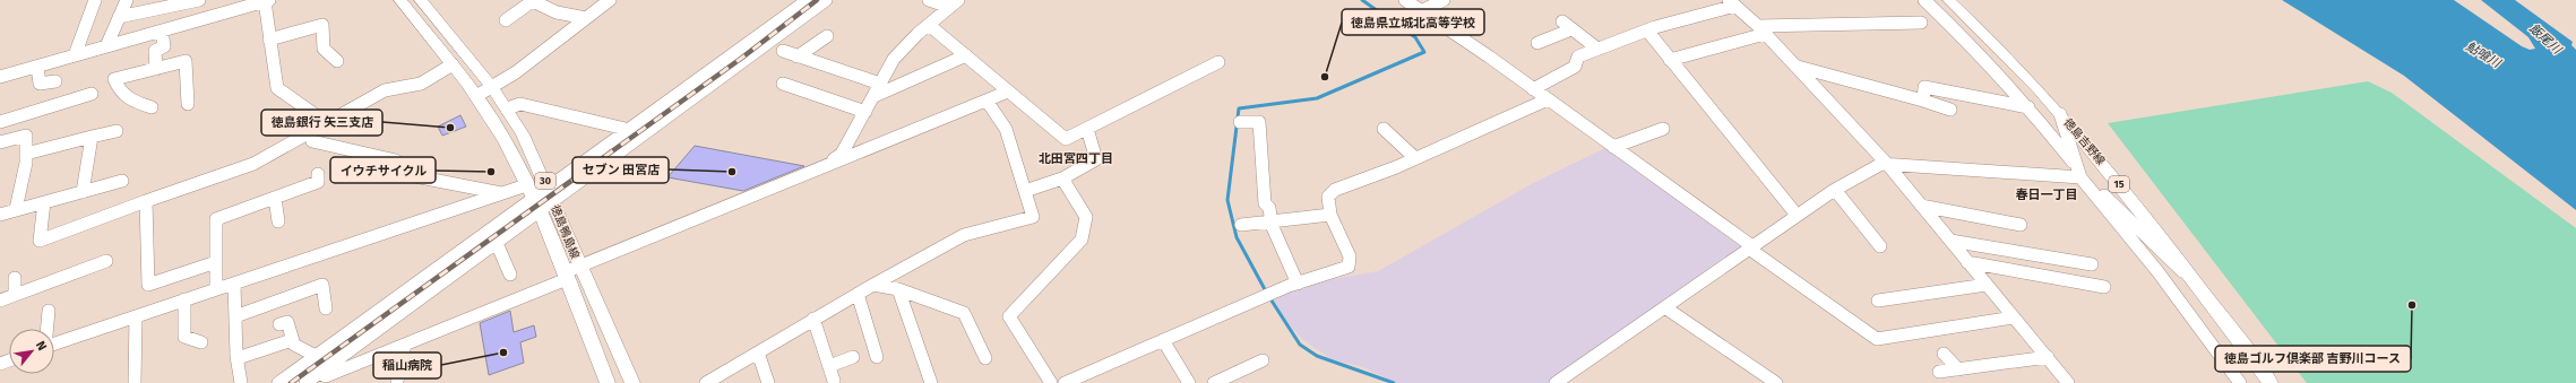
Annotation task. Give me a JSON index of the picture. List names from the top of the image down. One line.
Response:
{"streets":{"main road":["徳島吉野線","30","15","徳島鴨島線"]},"districts":["北田宮四丁目","春日一丁目"],"water":["飯尾川","鮎喰川"],"places":["徳島県立城北高等学校","徳島銀行 矢三支店","イウチサイクル","セブン 田宮店","徳島ゴルフ倶楽部 吉野川コース","稲山病院"],"north":"top right"}
